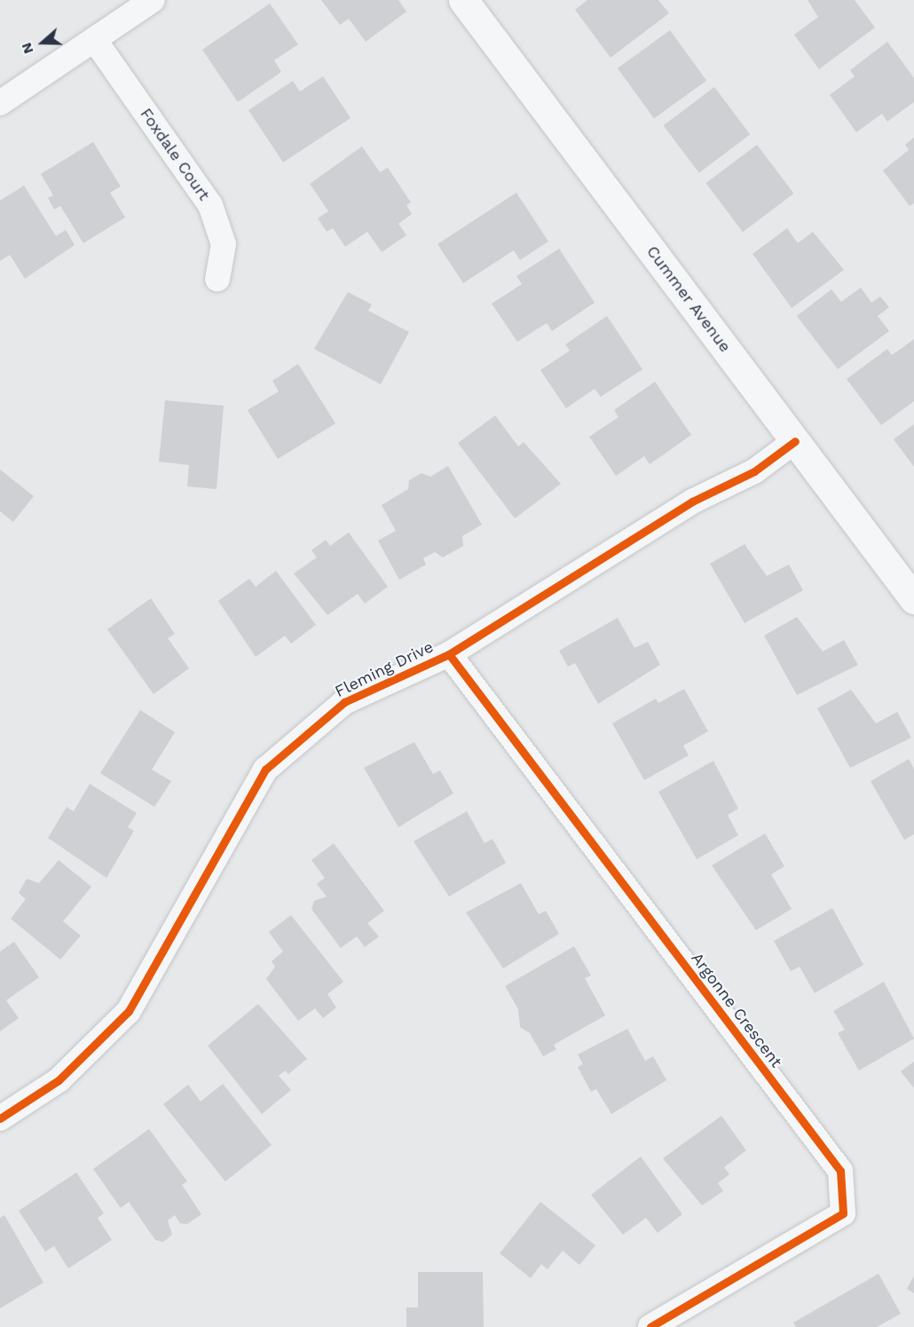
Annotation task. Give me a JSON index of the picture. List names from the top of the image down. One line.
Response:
{"streets":{"street":["Foxdale Court","Cummer Avenue","Fleming Drive","Argonne Crescent"]},"crossings":[["Cummer Avenue","Fleming Drive"],["Fleming Drive","Argonne Crescent"]],"north":"left"}
